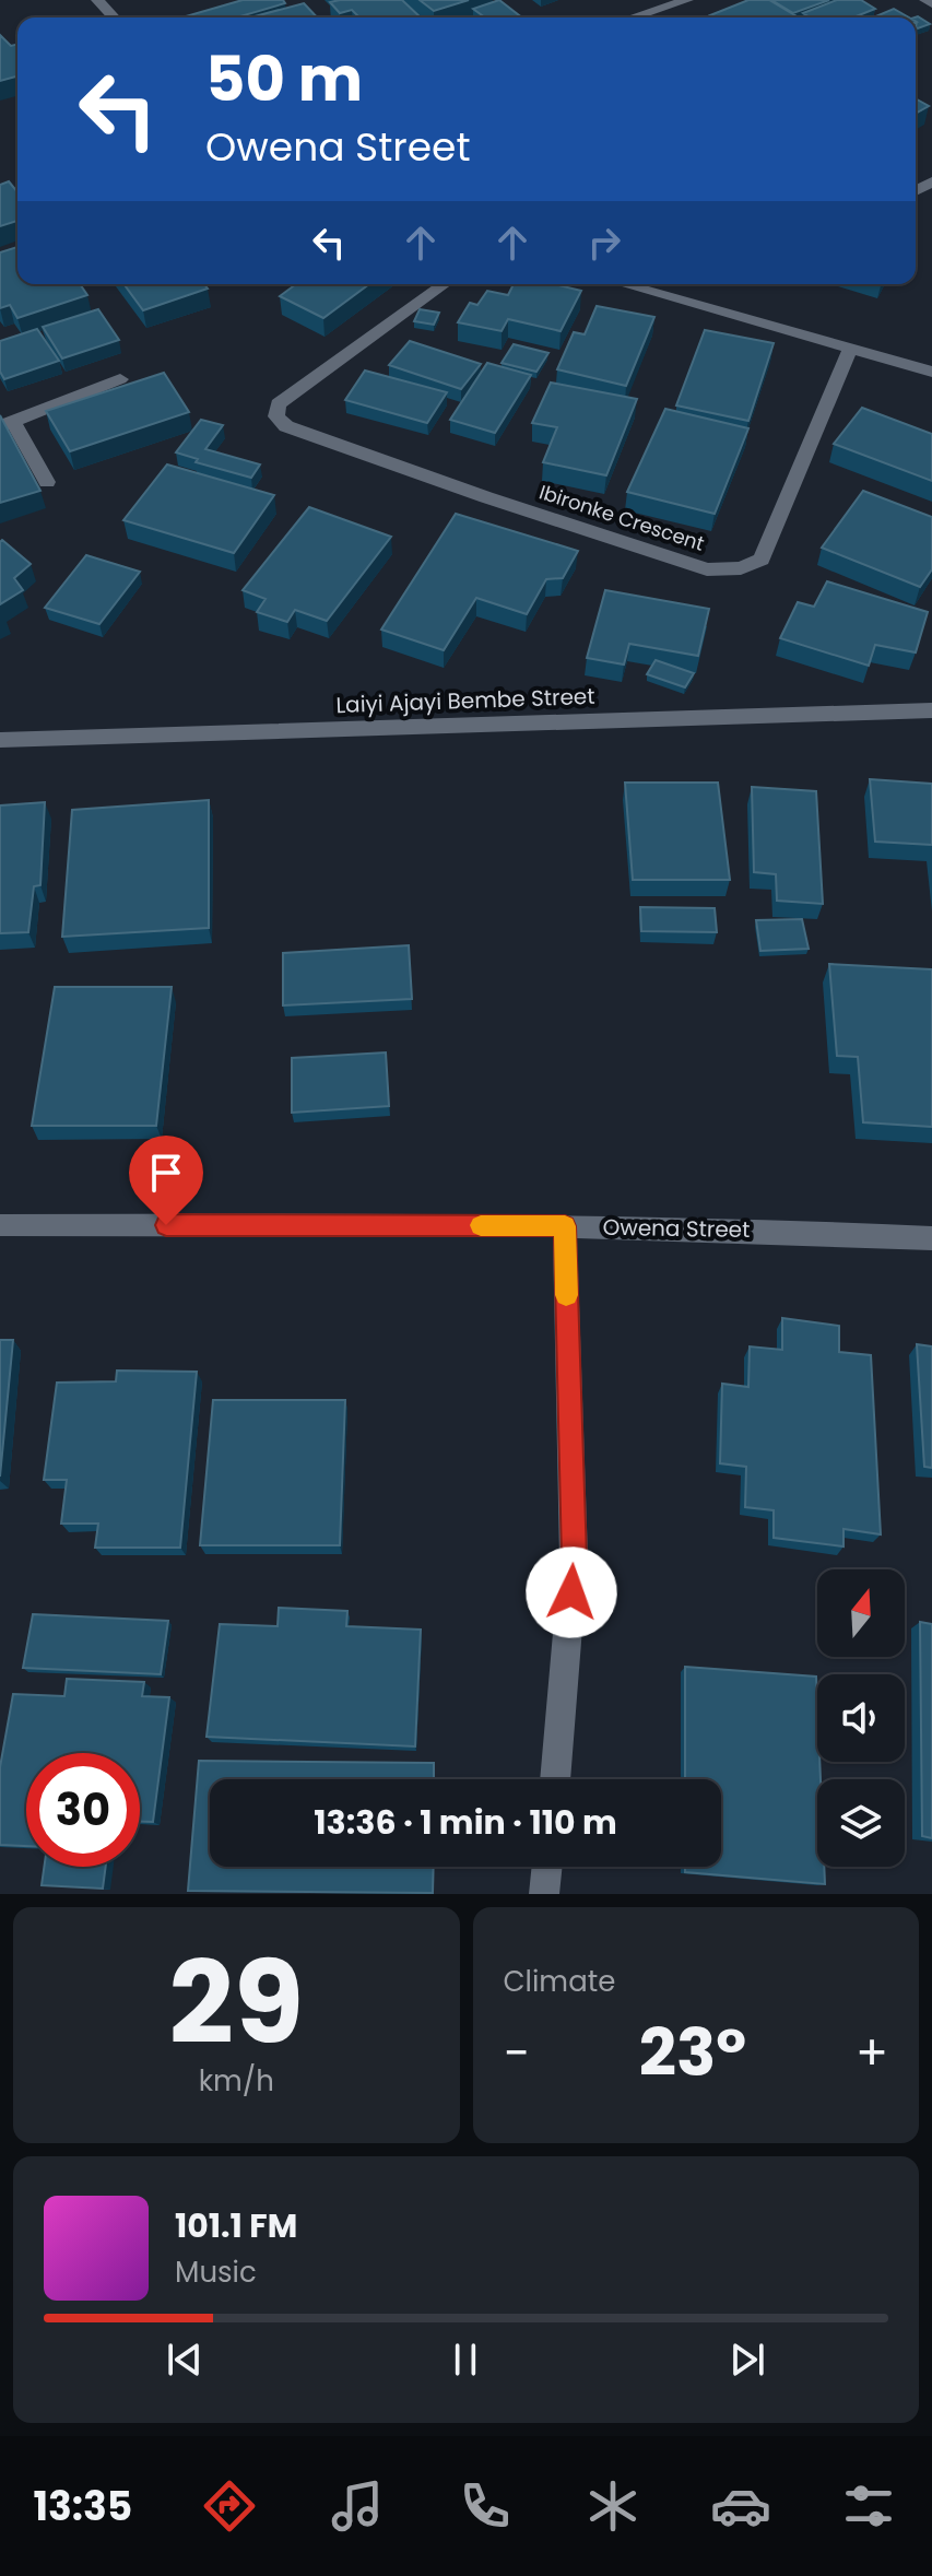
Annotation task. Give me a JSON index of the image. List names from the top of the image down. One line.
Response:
{"streets":{"street":["Ibironke Crescent","Laiyi Ajayi Bembe Street","Owena Street"]},"north":"top","page":{"turn":["50 m","Owena Street"],"limit":"30","trip":"13:36 · 1 min · 110 m","tile":[["29","km/h"],"Climate"],"heat":["−","23°","+"],"song":["101.1 FM","Music"],"tabs":"13:35"}}
